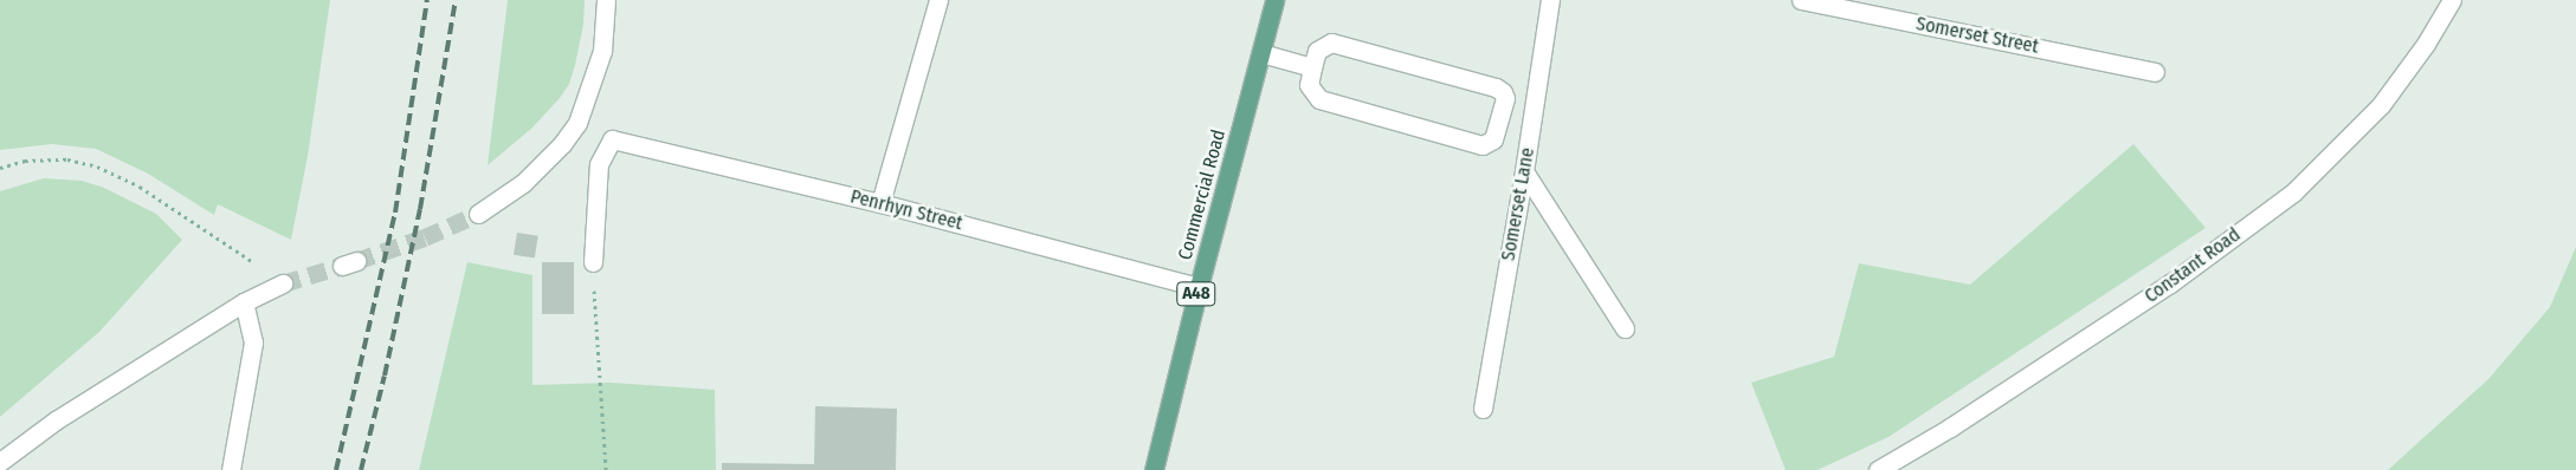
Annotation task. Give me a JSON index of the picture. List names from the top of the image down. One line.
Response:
{"streets":{"main road":["Commercial Road","A48"],"street":["Somerset Street","Somerset Lane","Penrhyn Street","Constant Road"]},"crossings":[["Commercial Road","Penrhyn Street"]]}
